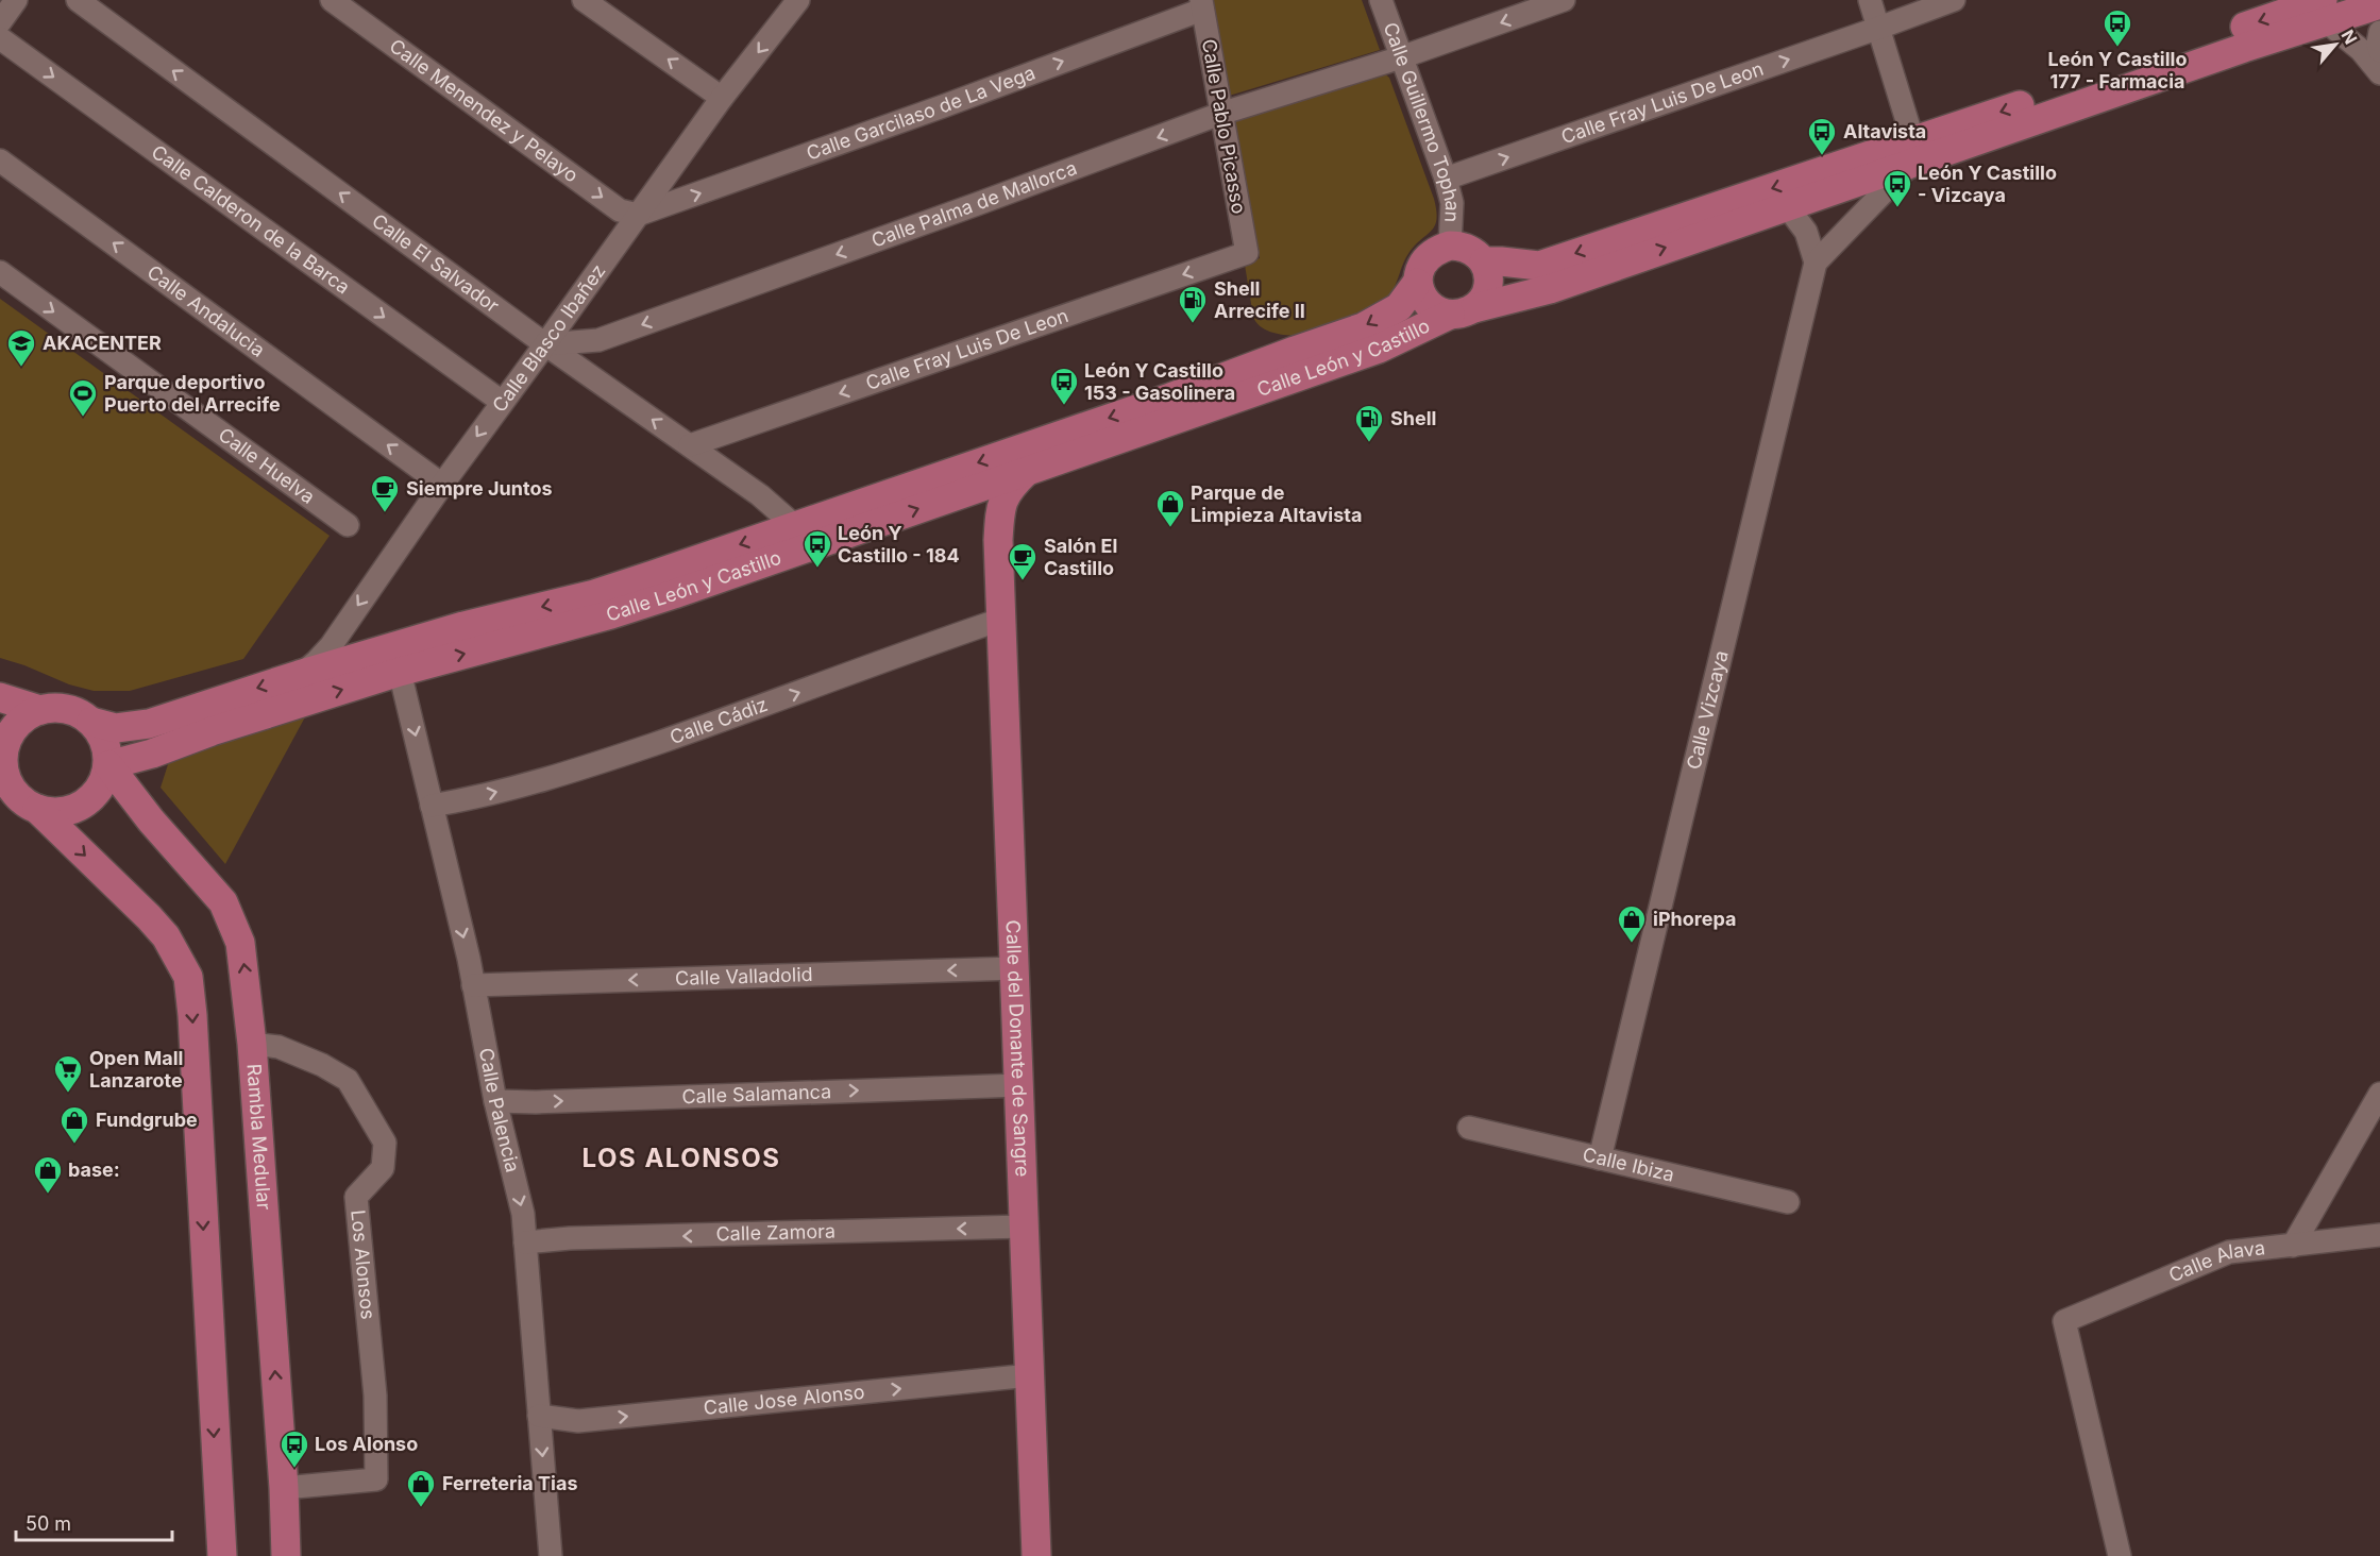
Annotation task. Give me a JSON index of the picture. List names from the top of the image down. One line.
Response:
{"streets":{"main road":["Calle León y Castillo","Calle del Donante de Sangre","Rambla Medular"],"street":["Calle Fray Luis De Leon","Calle Menendez y Pelayo","Calle Garcilaso de La Vega","Calle Guillermo Tophan","Calle Pablo Picasso","Calle Palma de Mallorca","Calle Calderon de la Barca","Calle El Salvador","Calle Andalucia","Calle Blasco Ibañez","Calle Huelva","Calle Vizcaya","Calle Cádiz","Calle Valladolid","Calle Salamanca","Calle Palencia","Calle Ibiza","Calle Zamora","Calle Alava","Los Alonsos","Calle Jose Alonso"]},"crossings":[["Calle Fray Luis De Leon","Calle Guillermo Tophan"],["Calle Fray Luis De Leon","Calle Pablo Picasso"],["Calle Fray Luis De Leon","Calle El Salvador"],["Calle Menendez y Pelayo","Calle Garcilaso de La Vega"],["Calle Menendez y Pelayo","Calle Blasco Ibañez"],["Calle Garcilaso de La Vega","Calle Pablo Picasso"],["Calle Garcilaso de La Vega","Calle Blasco Ibañez"],["Calle Guillermo Tophan","Calle Palma de Mallorca"],["Calle Guillermo Tophan","Calle León y Castillo"],["Calle Pablo Picasso","Calle Palma de Mallorca"],["Calle Palma de Mallorca","Calle El Salvador"],["Calle Palma de Mallorca","Calle Blasco Ibañez"],["Calle Calderon de la Barca","Calle Blasco Ibañez"],["Calle El Salvador","Calle Blasco Ibañez"],["Calle El Salvador","Calle León y Castillo"],["Calle Andalucia","Calle Blasco Ibañez"],["Calle Blasco Ibañez","Calle León y Castillo"],["Calle León y Castillo","Calle del Donante de Sangre"],["Calle León y Castillo","Calle Palencia"],["Calle León y Castillo","Rambla Medular"],["Calle Vizcaya","Calle Ibiza"],["Calle Cádiz","Calle del Donante de Sangre"],["Calle Cádiz","Calle Palencia"],["Calle Valladolid","Calle del Donante de Sangre"],["Calle Valladolid","Calle Palencia"],["Calle del Donante de Sangre","Calle Salamanca"],["Calle del Donante de Sangre","Calle Zamora"],["Calle del Donante de Sangre","Calle Jose Alonso"],["Calle Salamanca","Calle Palencia"],["Calle Palencia","Calle Zamora"],["Calle Palencia","Calle Jose Alonso"],["Rambla Medular","Los Alonsos"]],"one_way":["Calle Menendez y Pelayo","Calle Garcilaso de La Vega","Calle Palma de Mallorca","Calle Calderon de la Barca","Calle El Salvador","Calle Andalucia","Calle Blasco Ibañez","Calle Huelva","Calle Cádiz","Calle Valladolid","Calle Salamanca","Calle Palencia","Calle Zamora","Calle Jose Alonso"],"districts":["LOS ALONSOS"],"places":{"bus stop":["León Y Castillo 177 - Farmacia","Altavista","León Y Castillo - Vizcaya","León Y Castillo 153 - Gasolinera","León Y Castillo - 184","Los Alonso"],"fuel station":["Shell Arrecife II","Shell"],"school or university":["AKACENTER"],"sports":["Parque deportivo Puerto del Arrecife"],"cafe":["Siempre Juntos","Salón El Castillo"],"shop":["Parque de Limpieza Altavista","iPhorepa","Fundgrube","base:","Ferreteria Tias"],"supermarket":["Open Mall Lanzarote"]},"scale_bar":"50 m","north":"top right"}
